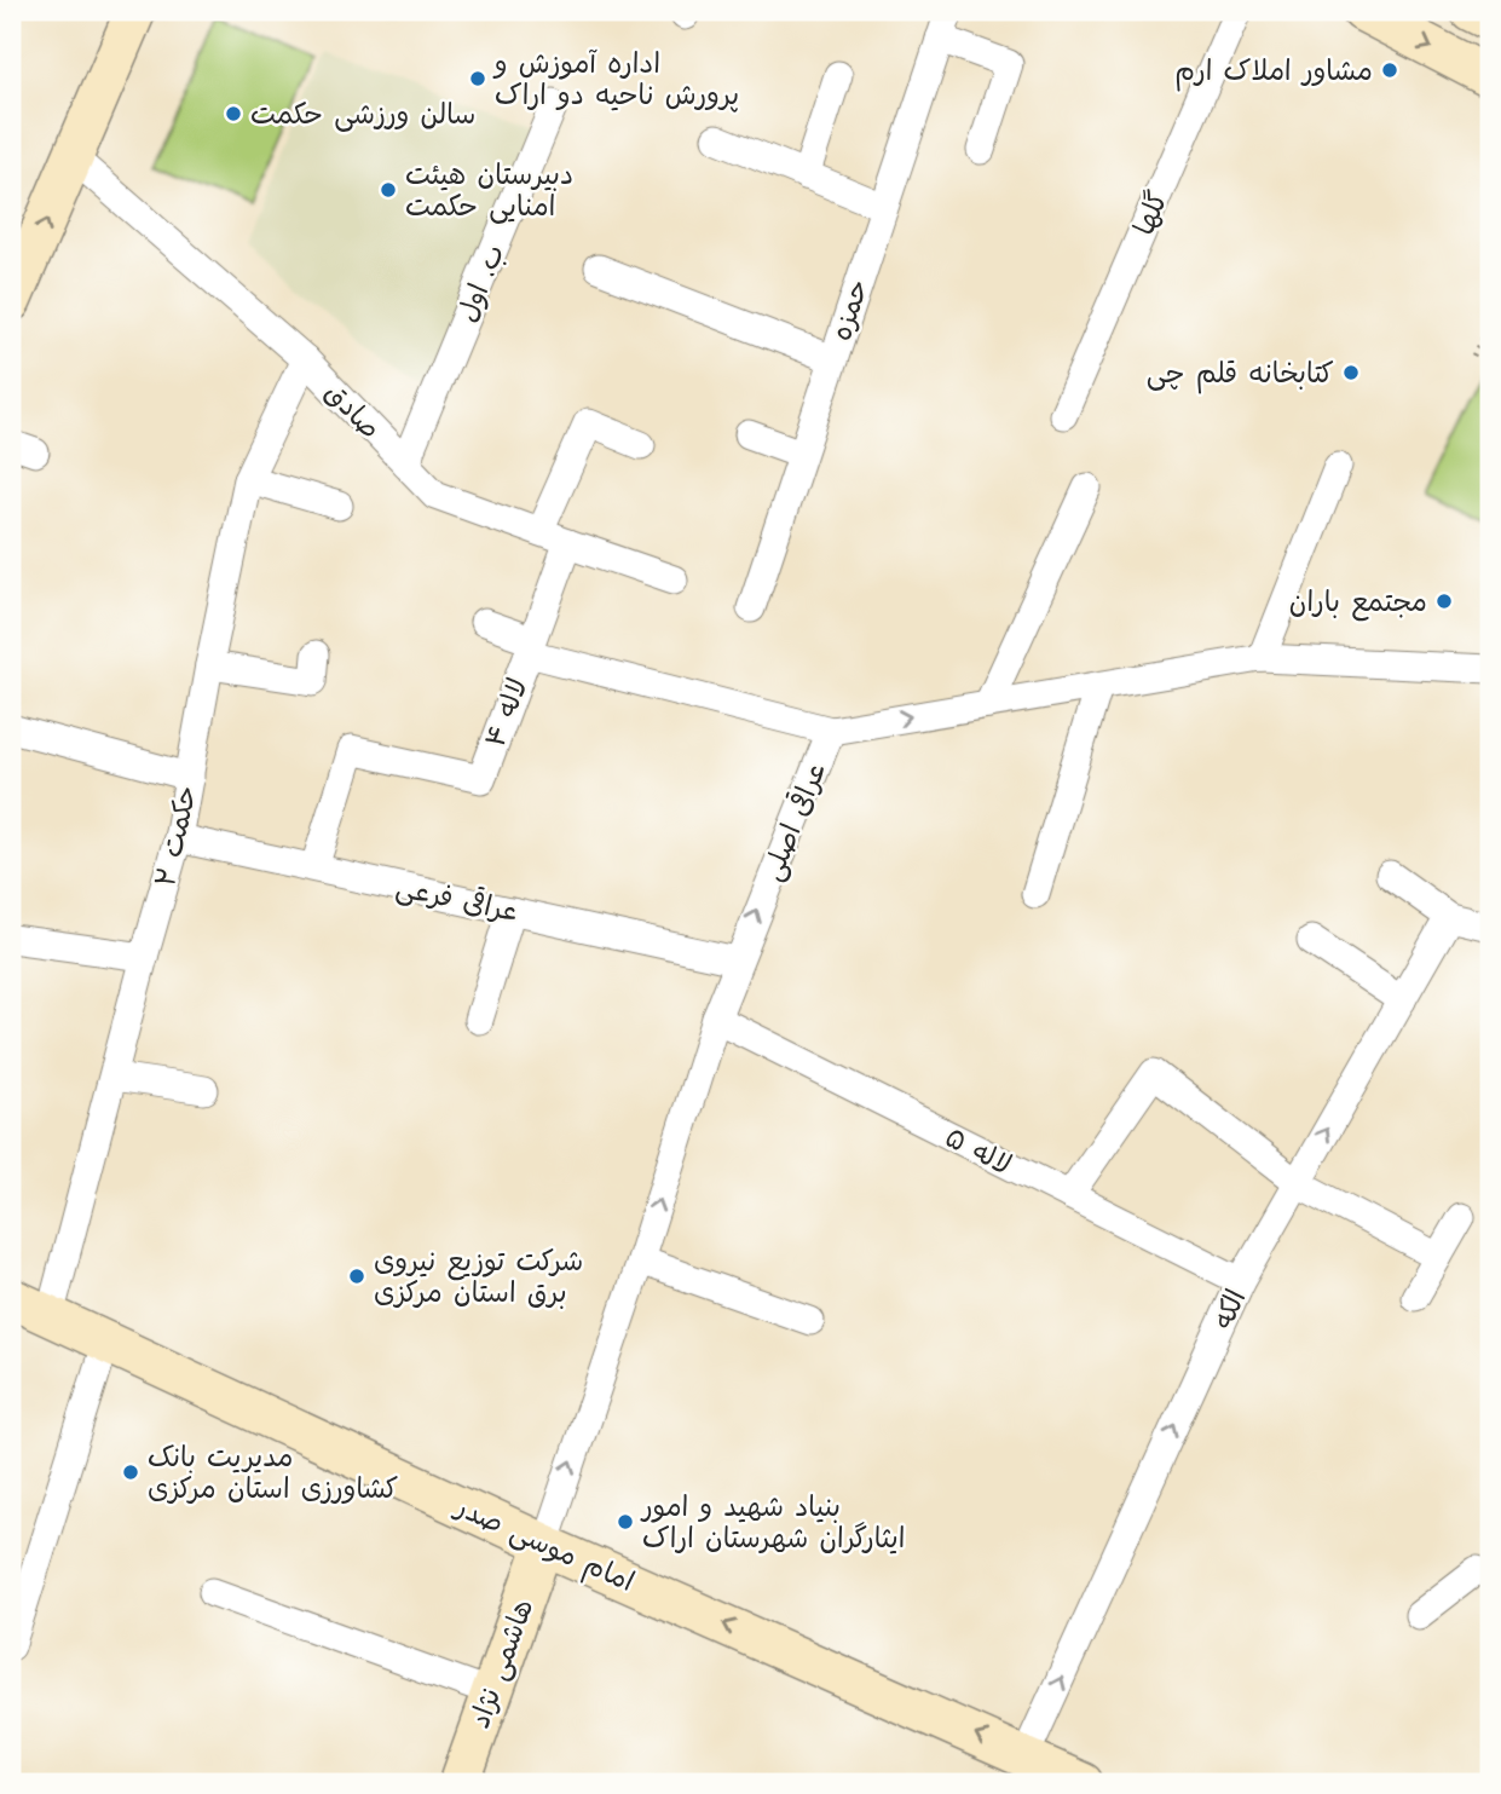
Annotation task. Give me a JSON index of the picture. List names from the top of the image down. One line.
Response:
{"streets":{"street":["گلها","ب. اول","حمزه","صادق","لاله ۴","عراقی اصلی","حکمت ۲","عراقی فرعی","لاله ۵","الکه","امام موسی صدر","هاشمی نژاد"]},"crossings":[["ب. اول","صادق"],["صادق","حکمت ۲"],["لاله ۴","عراقی اصلی"],["لاله ۴","عراقی فرعی"],["عراقی اصلی","عراقی فرعی"],["عراقی اصلی","لاله ۵"],["عراقی اصلی","امام موسی صدر"],["عراقی اصلی","هاشمی نژاد"],["حکمت ۲","عراقی فرعی"],["حکمت ۲","امام موسی صدر"],["لاله ۵","الکه"],["الکه","امام موسی صدر"],["امام موسی صدر","هاشمی نژاد"]],"one_way":["عراقی اصلی","الکه"],"places":["مشاور املاک ارم","اداره آموزش و پرورش ناحیه دو اراک","سالن ورزشی حکمت","دبیرستان هیئت امنایی حکمت","کتابخانه قلم چی","مجتمع باران","شرکت توزیع نیروی برق استان مرکزی","مدیریت بانک کشاورزی استان مرکزی","بنیاد شهید و امور ایثارگران شهرستان اراک"]}
